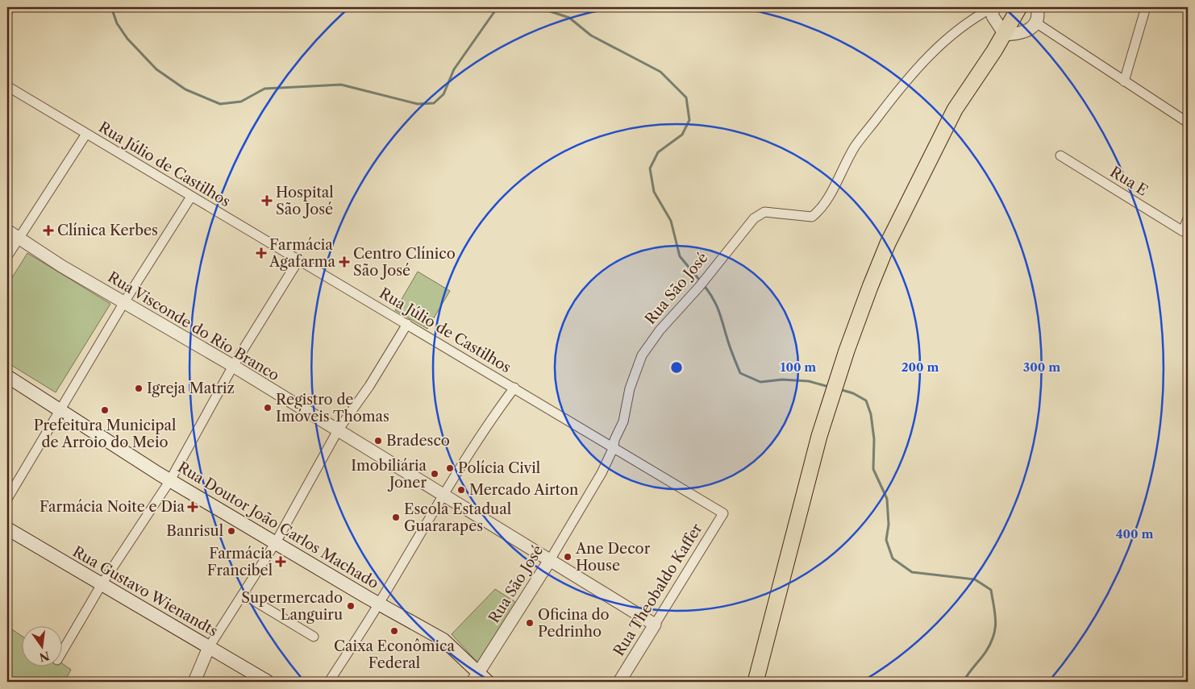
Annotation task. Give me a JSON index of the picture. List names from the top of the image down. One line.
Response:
{"streets":{"main road":["Rua Doutor João Carlos Machado","Rua Gustavo Wienandts"],"street":["Rua Júlio de Castilhos","Rua E","Rua São José","Rua Visconde do Rio Branco","Rua Theobaldo Kaffer"]},"crossings":[["Rua Júlio de Castilhos","Rua São José"],["Rua Júlio de Castilhos","Rua Theobaldo Kaffer"],["Rua São José","Rua Visconde do Rio Branco"],["Rua São José","Rua Doutor João Carlos Machado"],["Rua Visconde do Rio Branco","Rua Theobaldo Kaffer"]],"places":{"health":["Hospital São José","Clínica Kerbes","Farmácia Agafarma","Centro Clínico São José","Farmácia Noite e Dia","Farmácia Francibel"],"other":["Igreja Matriz","Registro de Imóveis Thomas","Prefeitura Municipal de Arroio do Meio","Bradesco","Polícia Civil","Imobiliária Joner","Mercado Airton","Escola Estadual Guararapes","Banrisul","Ane Decor House","Supermercado Languiru","Oficina do Pedrinho","Caixa Econômica Federal"]},"north":"bottom","rings":["100 m","200 m","300 m","400 m"]}
